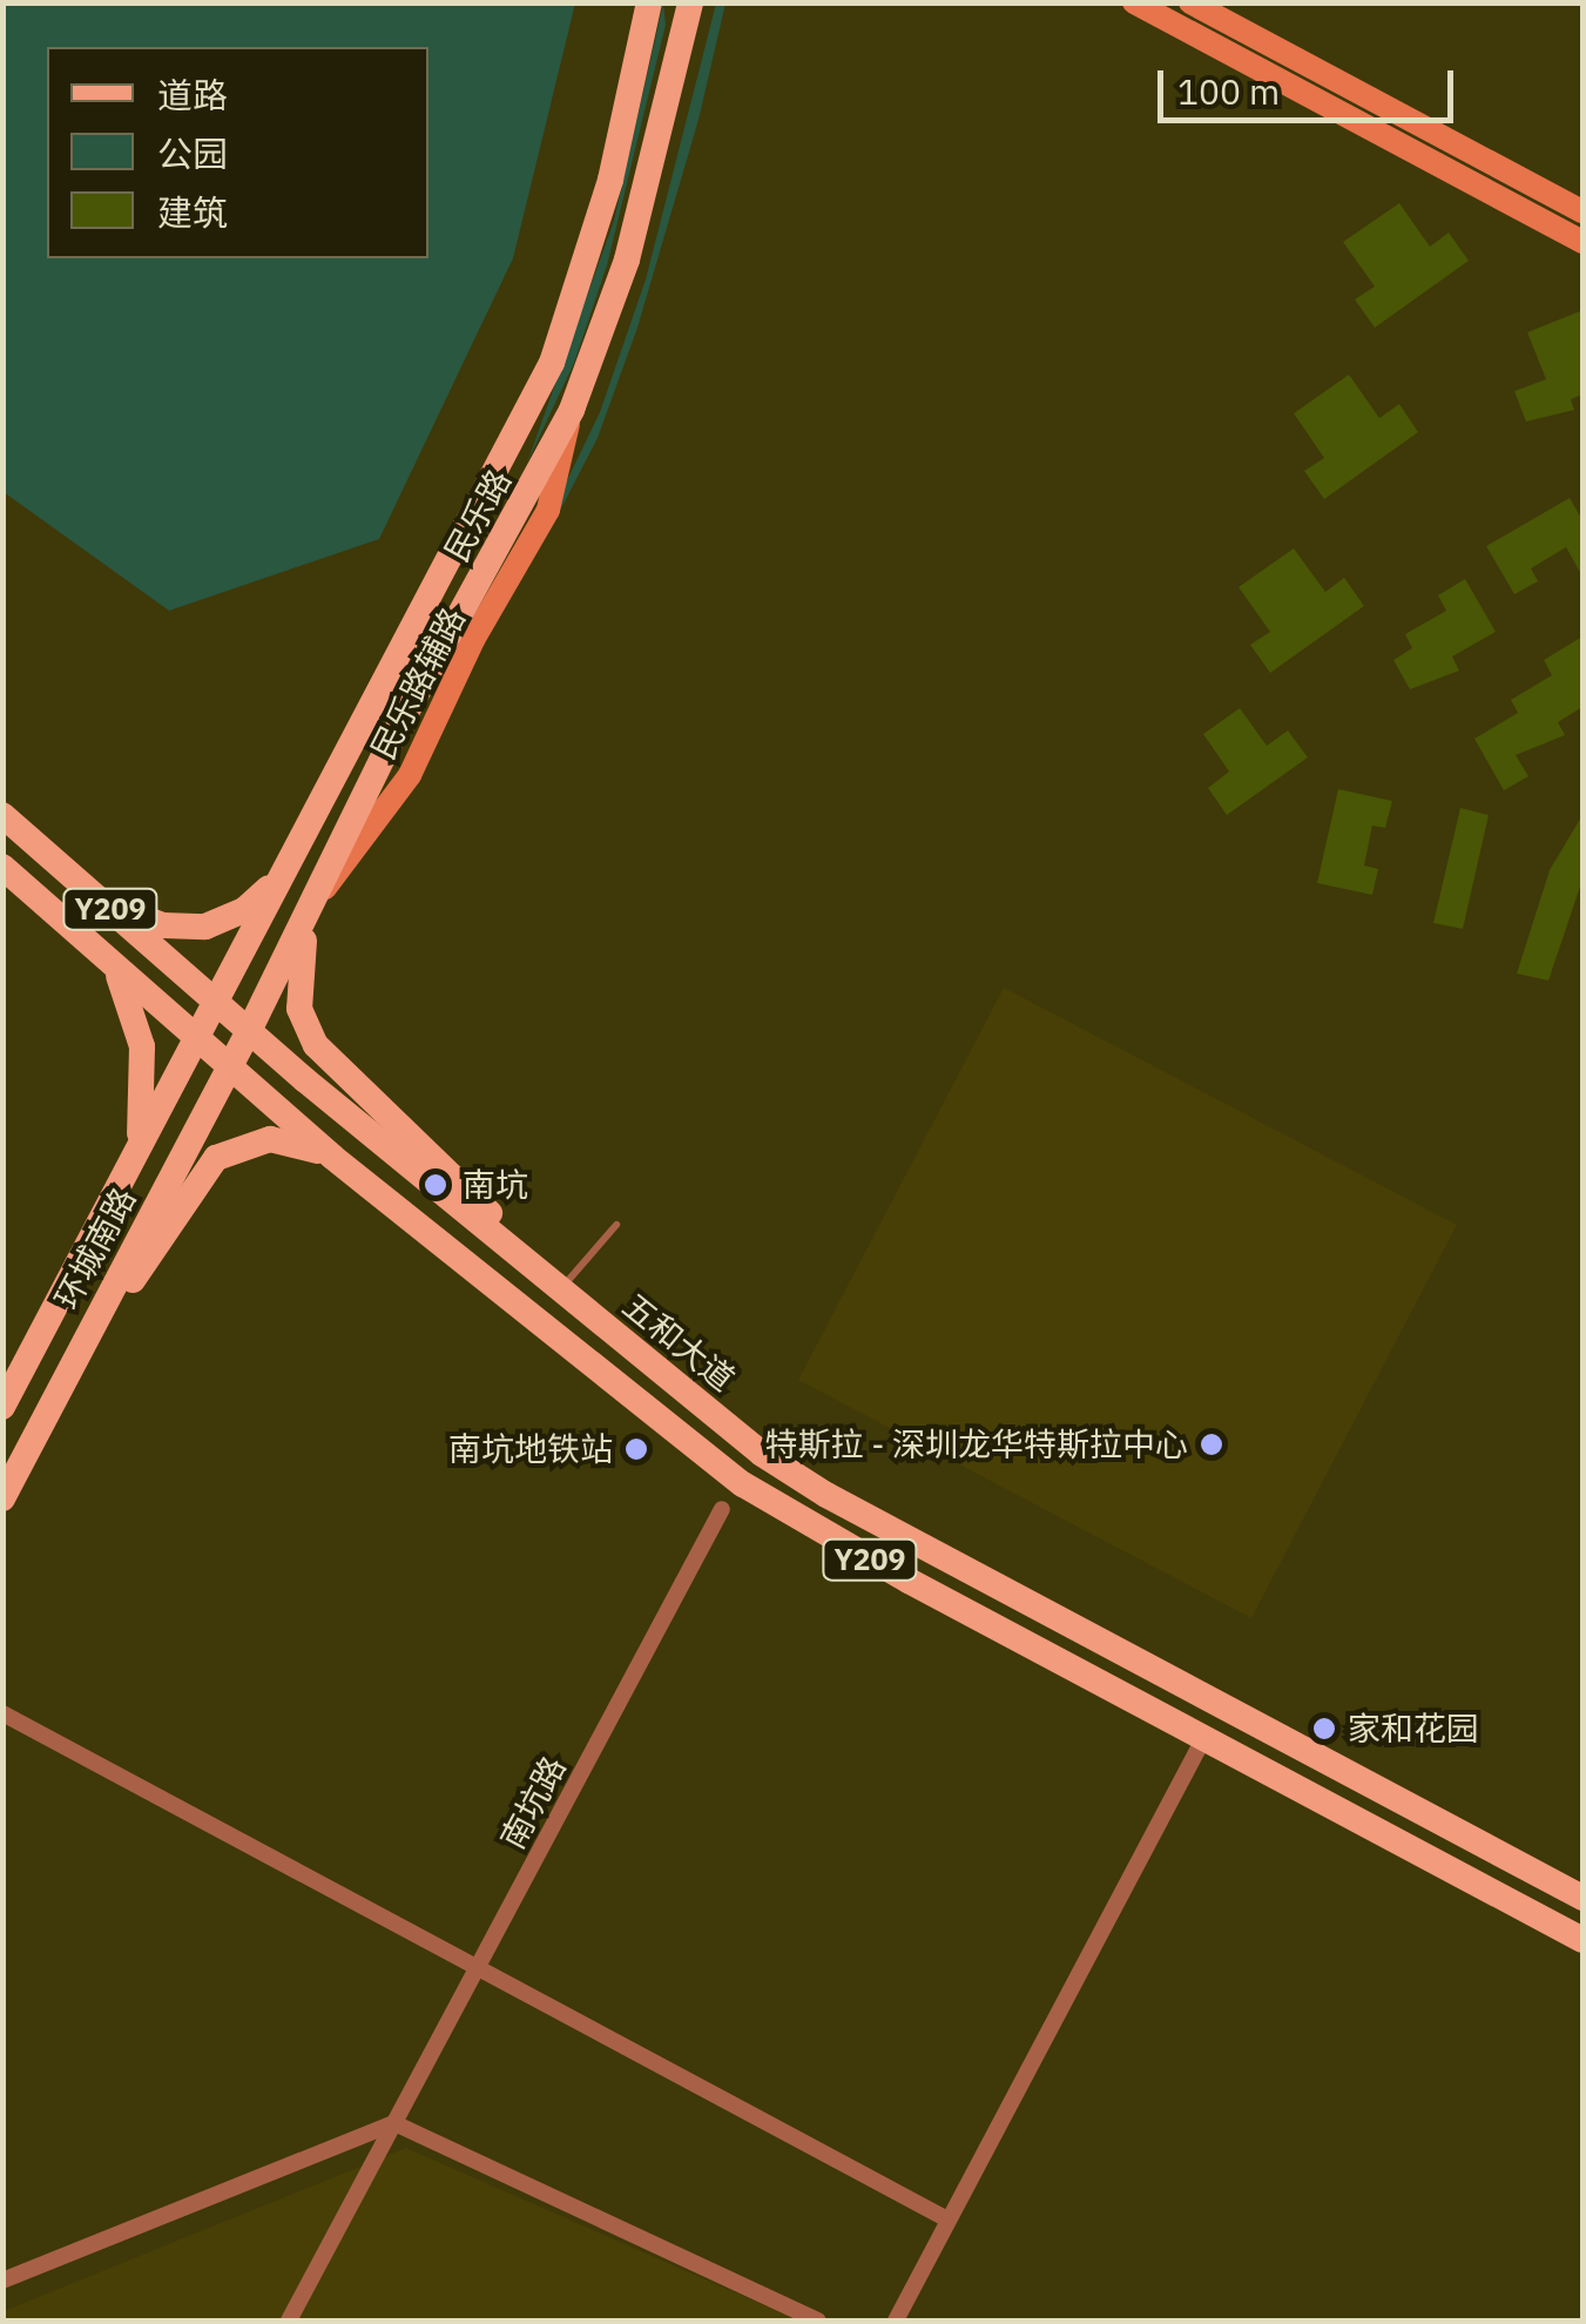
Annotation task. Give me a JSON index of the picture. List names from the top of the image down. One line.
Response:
{"streets":{"main road":["民乐路","民乐路辅路","Y209","环城南路","五和大道"],"street":["南坑路"]},"crossings":[["民乐路","民乐路辅路"],["民乐路","环城南路"],["民乐路","五和大道"],["Y209","环城南路"],["环城南路","五和大道"]],"places":["南坑","特斯拉 - 深圳龙华特斯拉中心","南坑地铁站","家和花园"],"legend":["道路","公园","建筑"],"scale_bar":"100 m"}
